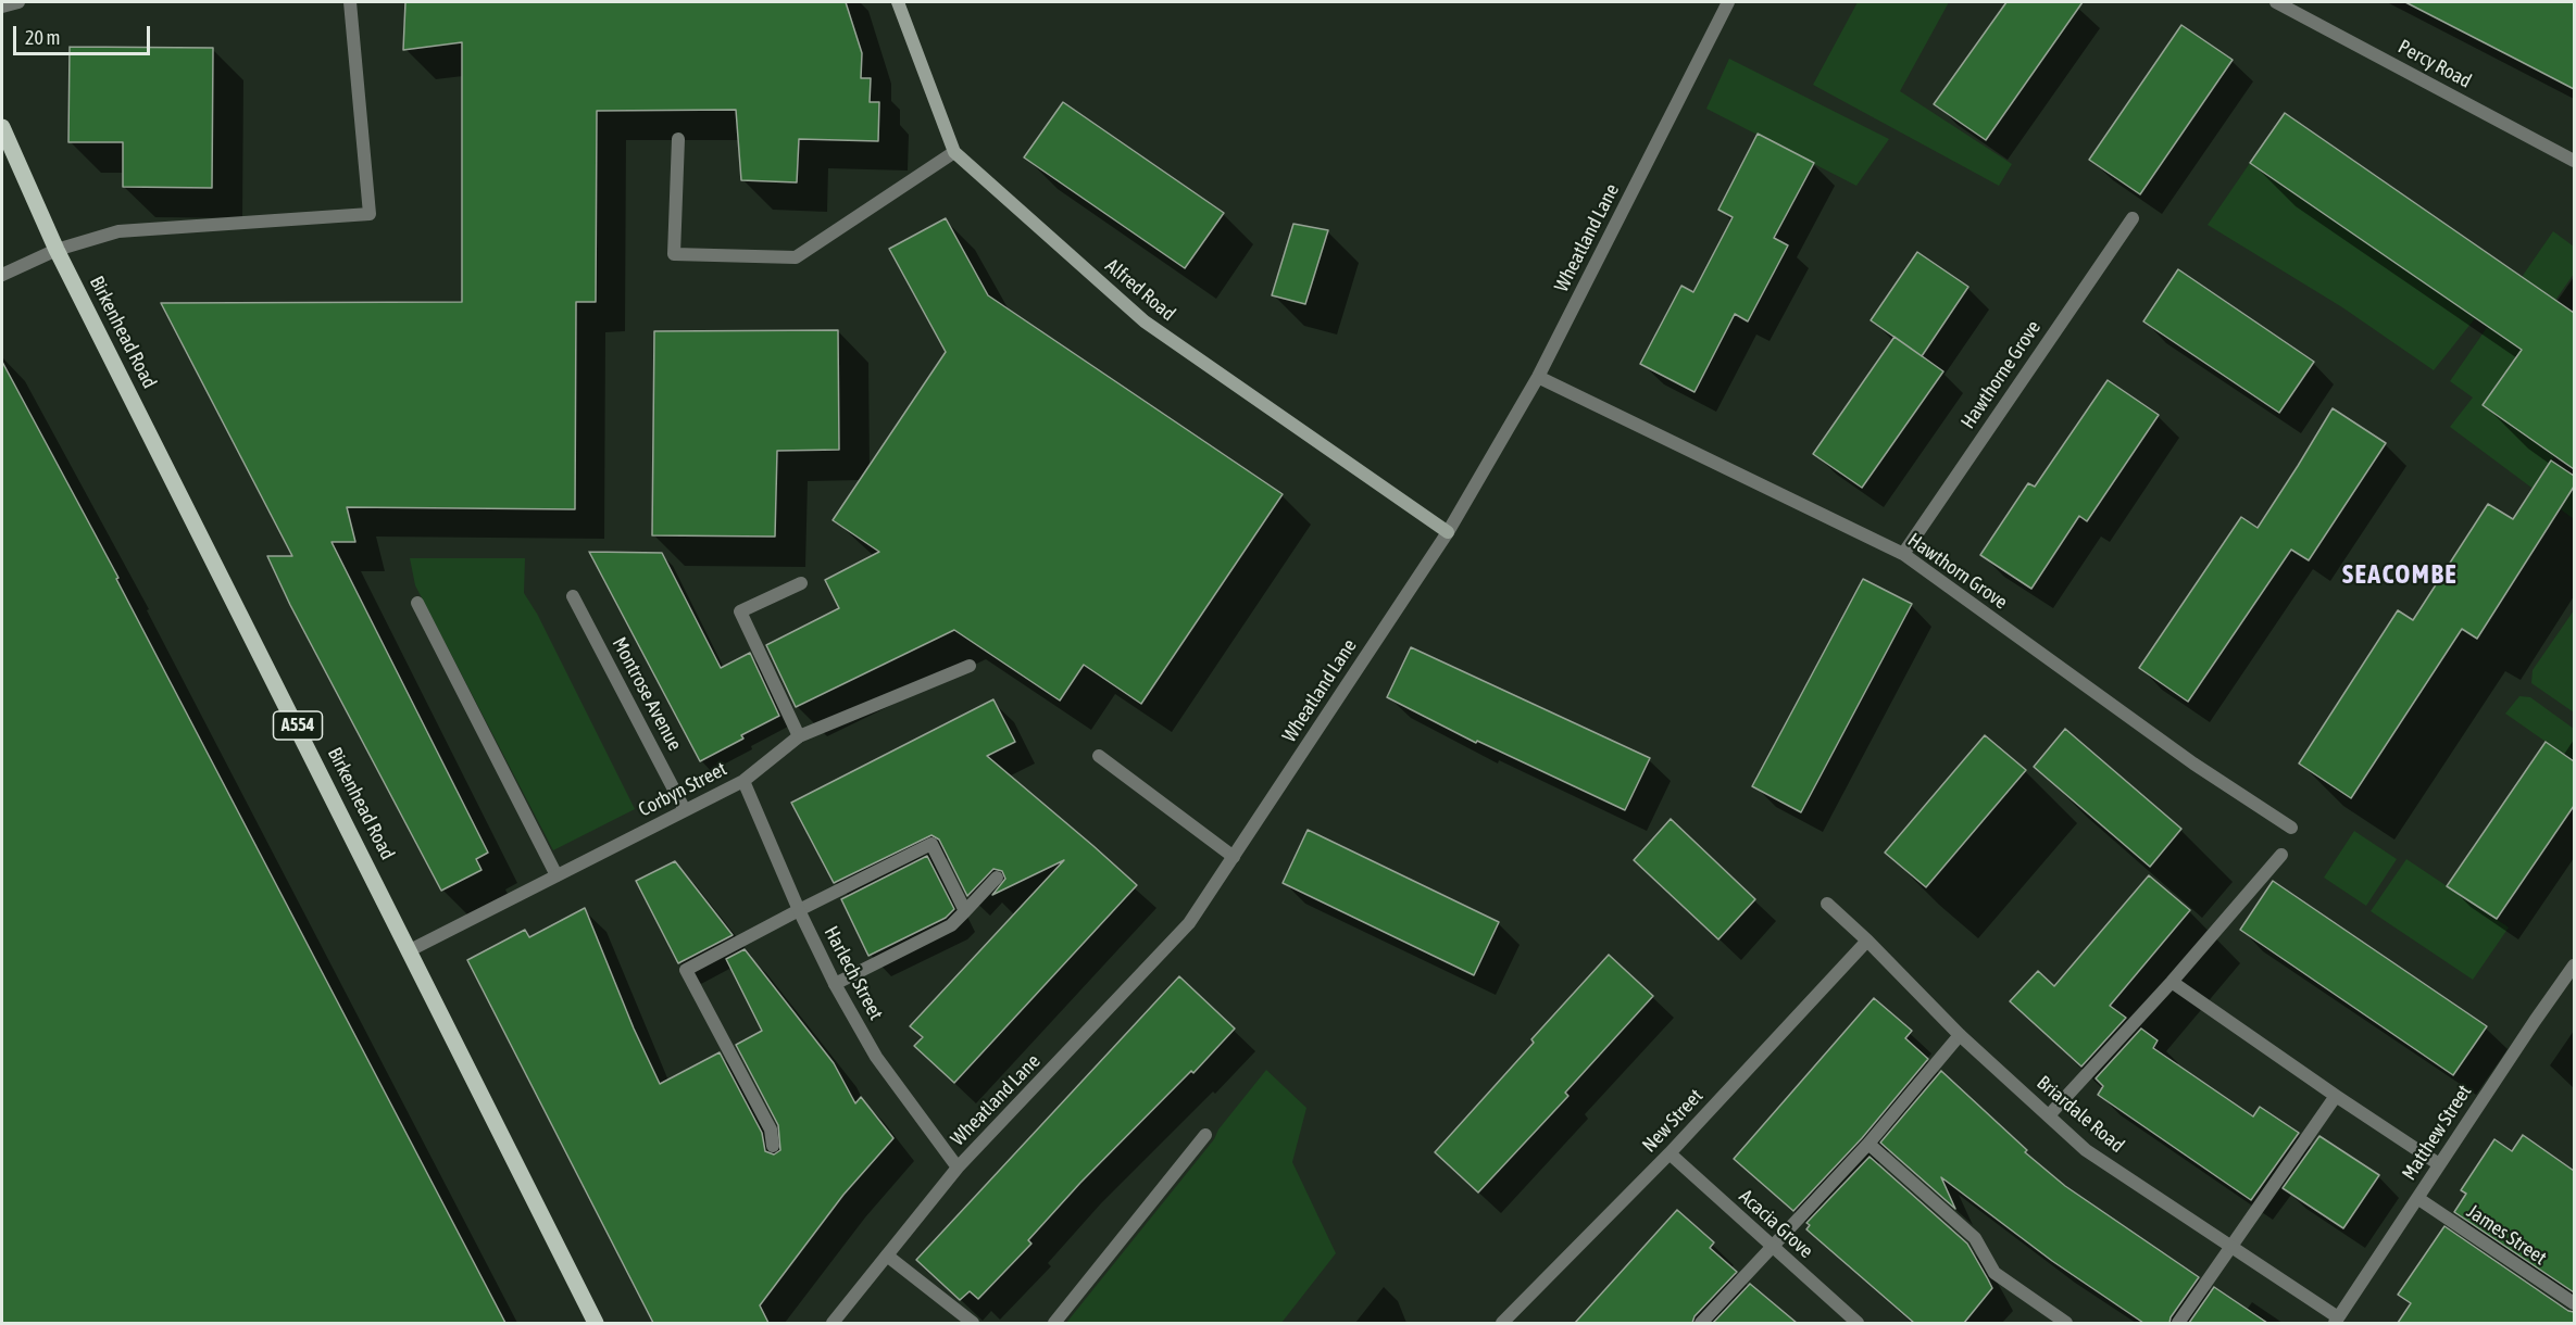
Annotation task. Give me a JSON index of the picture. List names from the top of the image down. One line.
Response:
{"streets":{"main road":["Birkenhead Road","A554"],"street":["Percy Road","Wheatland Lane","Alfred Road","Hawthorne Grove","Hawthorn Grove","Montrose Avenue","Corbyn Street","Harlech Street","Briardale Road","New Street","Matthew Street","Acacia Grove","James Street"]},"crossings":[["Wheatland Lane","Alfred Road"],["Wheatland Lane","Hawthorn Grove"],["Wheatland Lane","Harlech Street"],["Birkenhead Road","Corbyn Street"],["Hawthorne Grove","Hawthorn Grove"],["Montrose Avenue","Corbyn Street"],["Corbyn Street","Harlech Street"],["Briardale Road","New Street"],["Briardale Road","Matthew Street"],["New Street","Acacia Grove"],["Matthew Street","James Street"]],"districts":["SEACOMBE"],"scale_bar":"20 m"}
